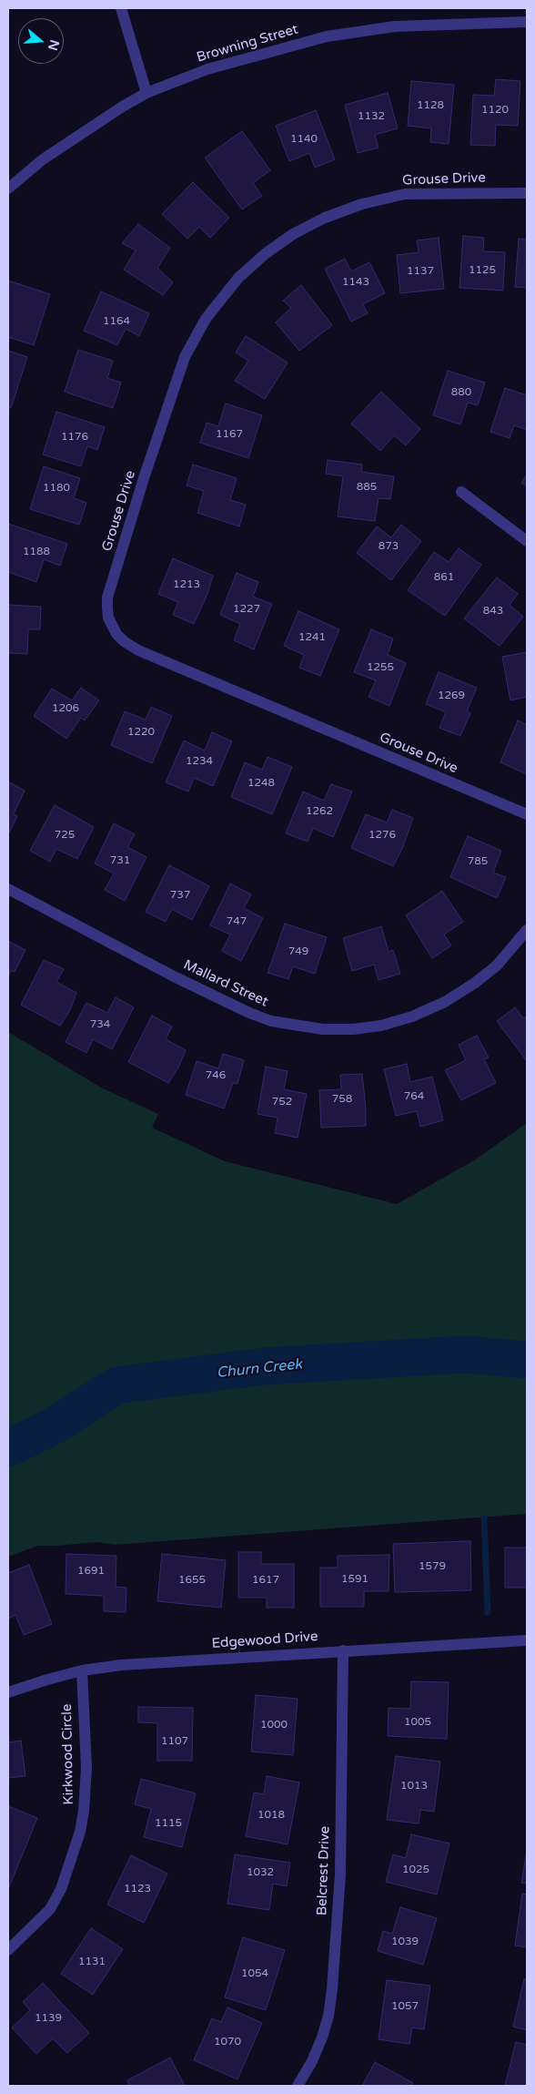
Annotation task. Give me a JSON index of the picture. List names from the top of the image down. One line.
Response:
{"streets":{"street":["Browning Street","Grouse Drive","Mallard Street","Edgewood Drive","Kirkwood Circle","Belcrest Drive"]},"crossings":[["Edgewood Drive","Kirkwood Circle"],["Edgewood Drive","Belcrest Drive"]],"water":["Churn Creek"],"house_numbers":["1128","1120","1132","1140","1125","1137","1143","1164","880","1167","1176","885","1180","873","1188","861","1213","1227","843","1241","1255","1269","1206","1220","1234","1248","1262","725","1276","731","785","737","747","749","734","746","764","758","752","1579","1691","1591","1655","1617","1005","1000","1107","1013","1018","1115","1025","1032","1123","1039","1131","1054","1057","1139","1070"],"north":"right"}
